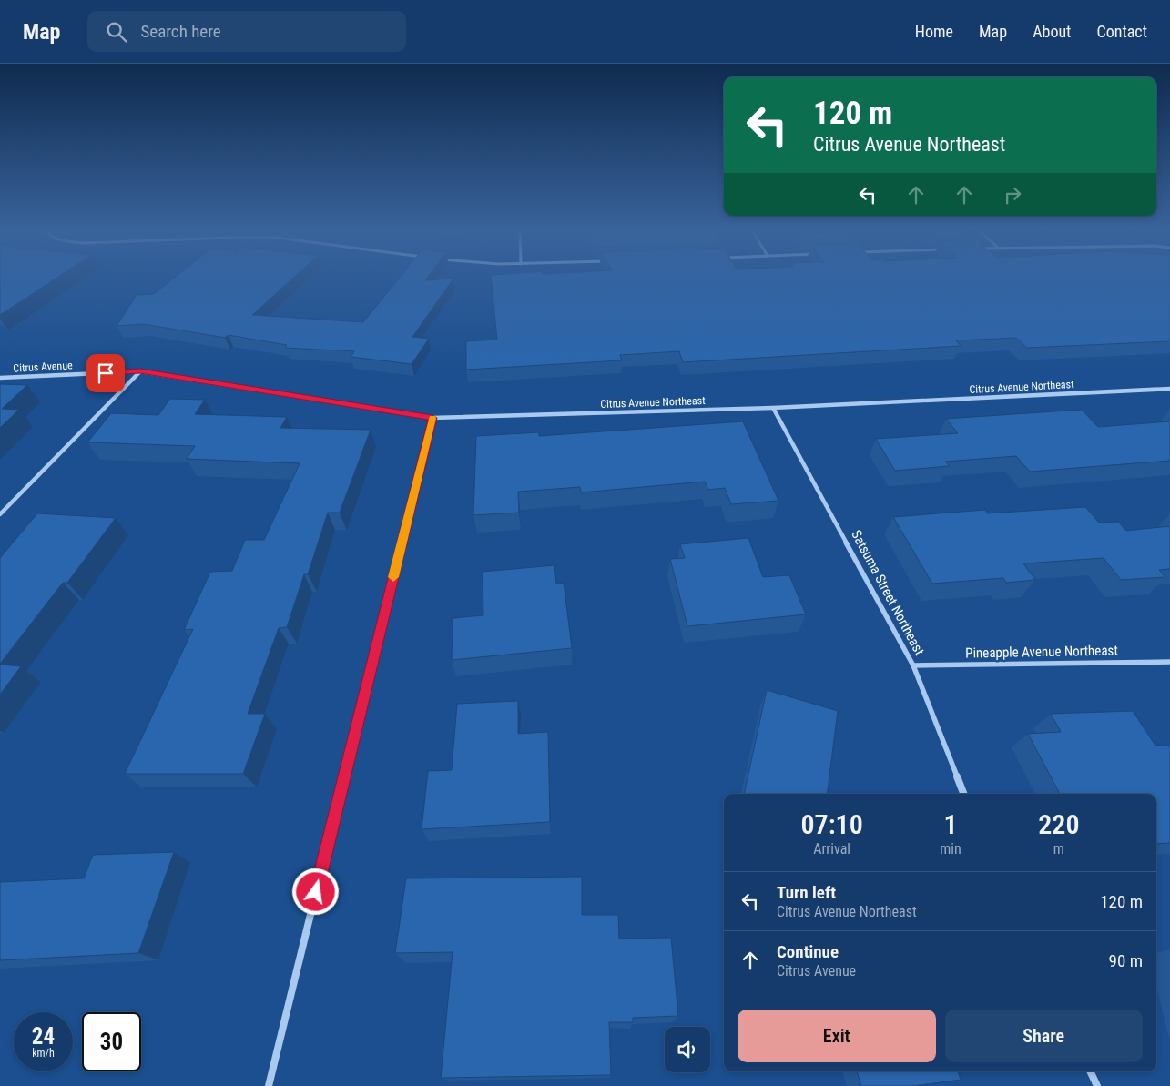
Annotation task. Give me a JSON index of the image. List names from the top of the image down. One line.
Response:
{"streets":{"street":["Citrus Avenue","Citrus Avenue Northeast","Satsuma Street Northeast","Pineapple Avenue Northeast"]},"crossings":[["Citrus Avenue","Citrus Avenue Northeast"],["Citrus Avenue Northeast","Satsuma Street Northeast"],["Satsuma Street Northeast","Pineapple Avenue Northeast"]],"page":{"header":"Map","search":"Search here","nav":["Home","Map","About","Contact"],"turn":["120 m","Citrus Avenue Northeast"],"eta":["07:10","Arrival","1","min","220","m"],"list":[{"name":"Turn left","note":"Citrus Avenue Northeast","value":"120 m"},{"name":"Continue","note":"Citrus Avenue","value":"90 m"}],"buttons":["Exit","Share"],"speed":"24 km/h","limit":"30"}}
